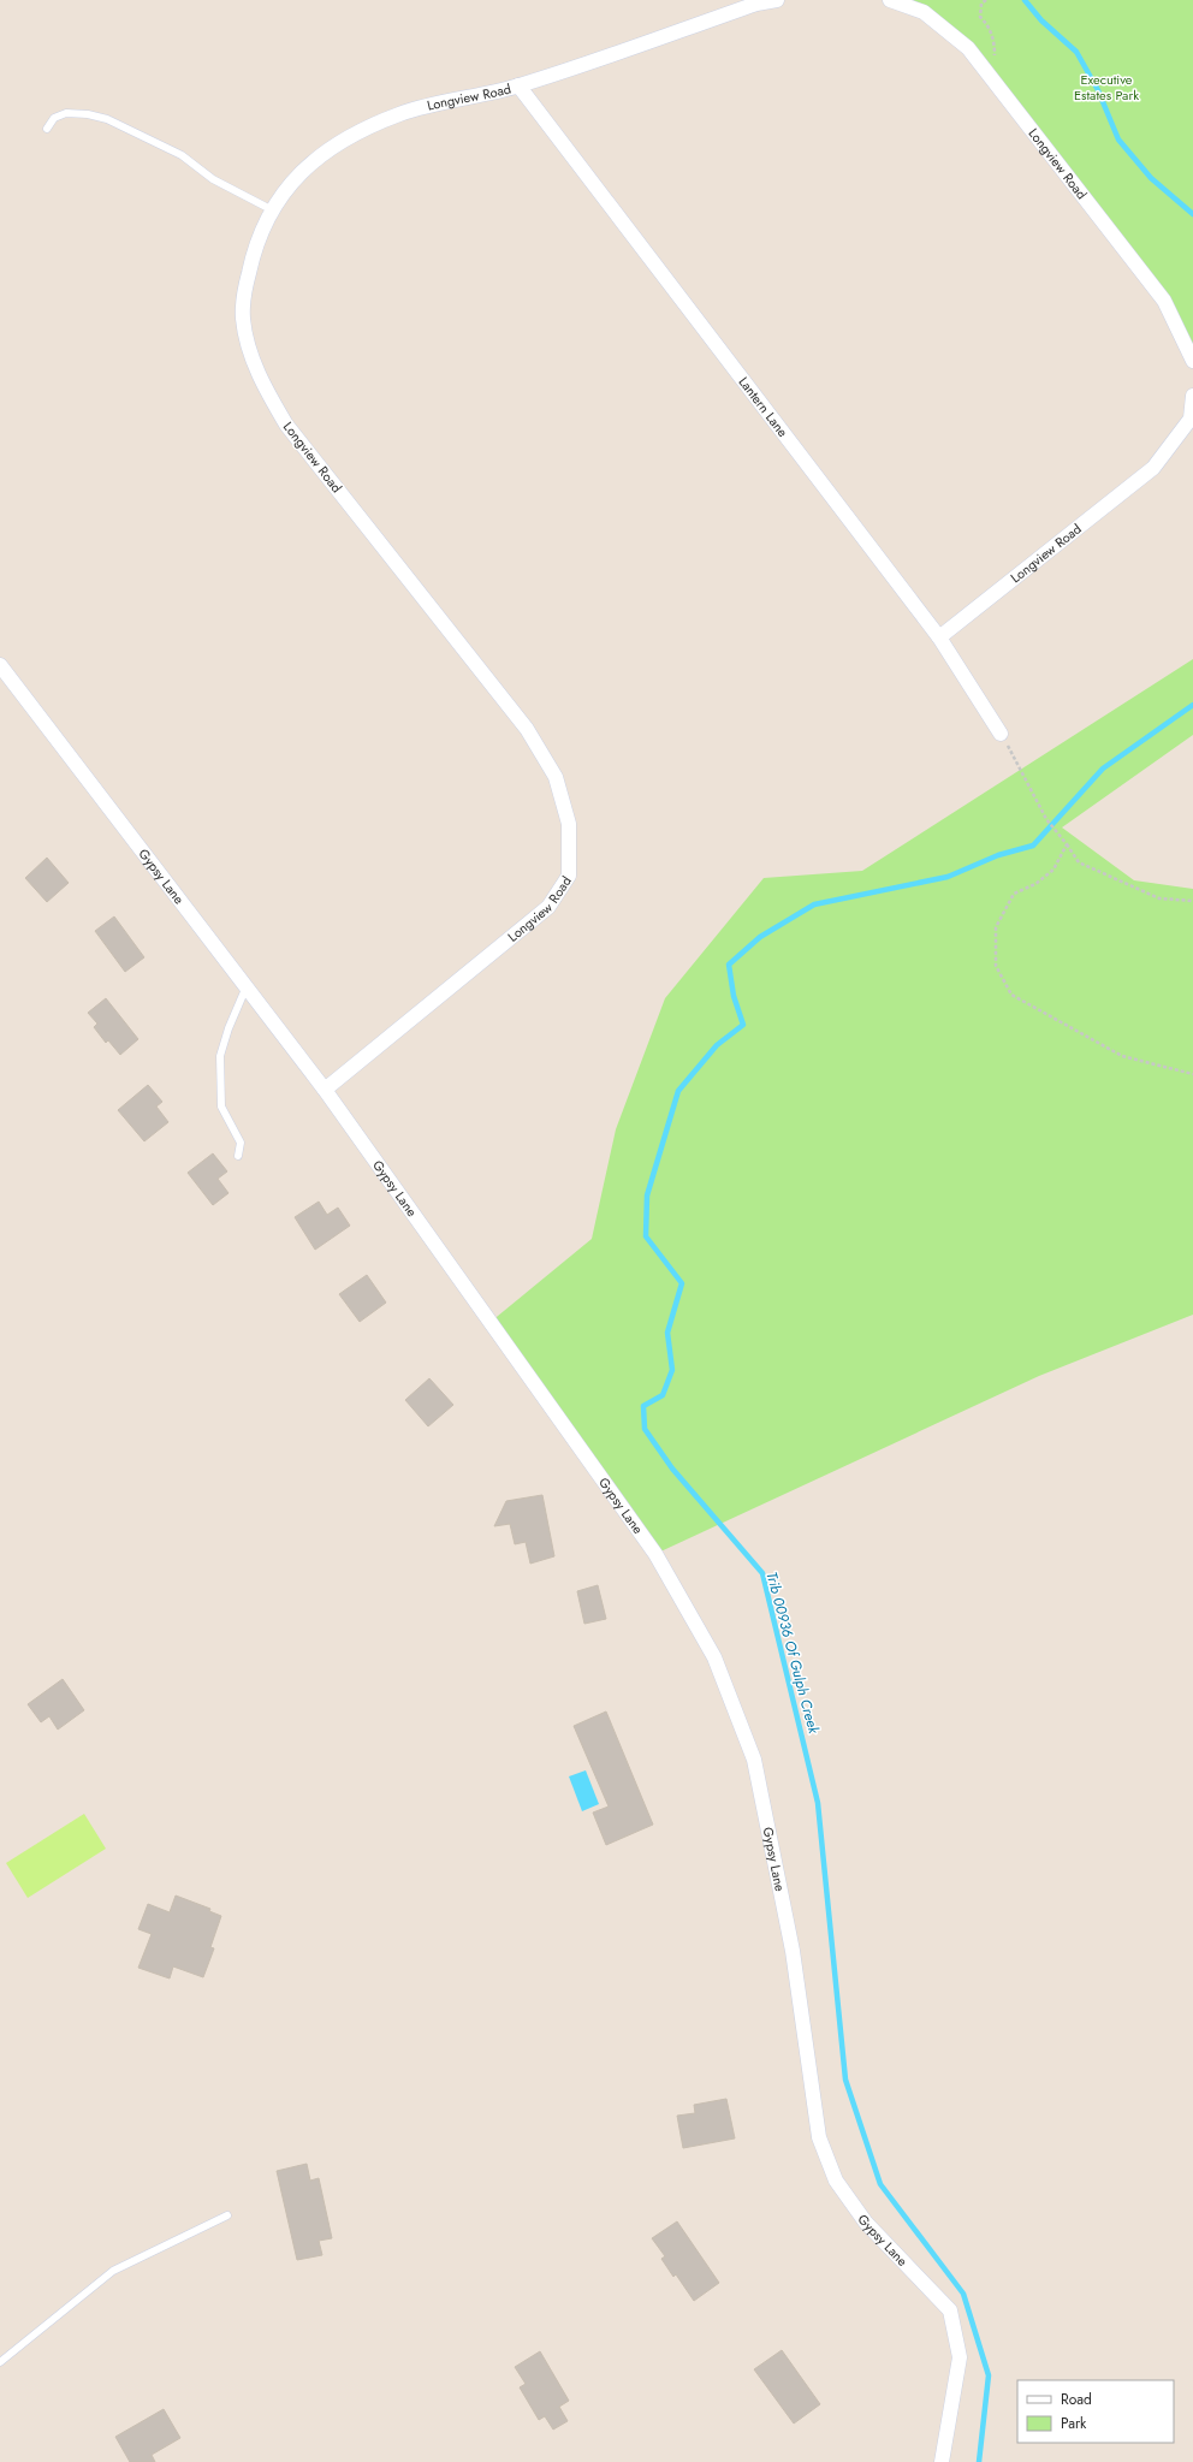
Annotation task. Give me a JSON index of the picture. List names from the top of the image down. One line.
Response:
{"streets":{"street":["Longview Road","Lantern Lane","Gypsy Lane"]},"crossings":[["Longview Road","Lantern Lane"],["Longview Road","Gypsy Lane"]],"water":["Trib 00936 Of Gulph Creek"],"parks":["Executive Estates Park"],"legend":["Road","Park"]}
